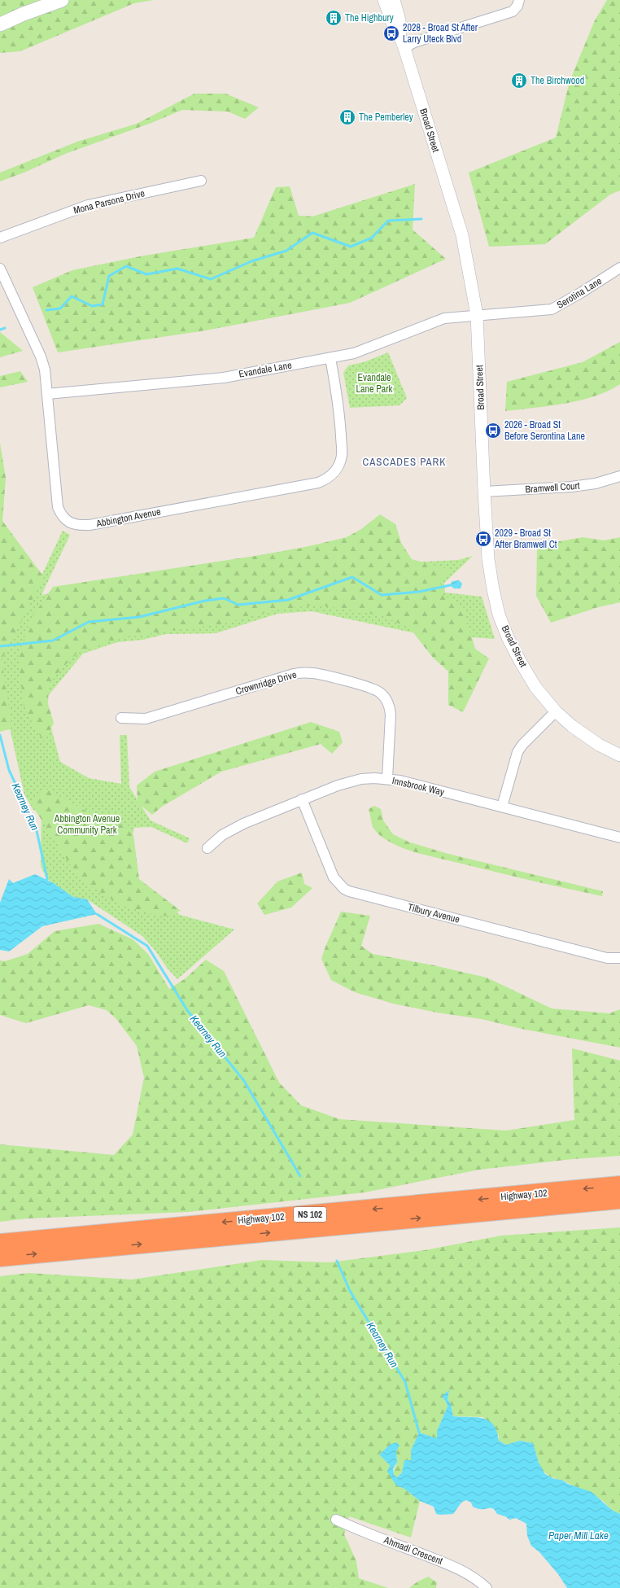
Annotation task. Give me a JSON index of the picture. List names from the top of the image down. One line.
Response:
{"streets":{"highway":["Highway 102","NS 102"],"street":["Broad Street","Mona Parsons Drive","Serotina Lane","Evandale Lane","Bramwell Court","Abbington Avenue","Crownridge Drive","Innsbrook Way","Tilbury Avenue","Ahmadi Crescent"]},"crossings":[["Broad Street","Serotina Lane"],["Broad Street","Evandale Lane"],["Broad Street","Bramwell Court"],["Serotina Lane","Evandale Lane"],["Evandale Lane","Abbington Avenue"],["Crownridge Drive","Innsbrook Way"],["Innsbrook Way","Tilbury Avenue"]],"districts":["CASCADES PARK"],"water":["Kearney Run","Paper Mill Lake"],"parks":["Evandale Lane Park","Abbington Avenue Community Park"],"places":{"building":["The Highbury","The Birchwood","The Pemberley"],"bus stop":["2028 - Broad St After Larry Uteck Blvd","2026 - Broad St Before Serontina Lane","2029 - Broad St After Bramwell Ct"]}}
